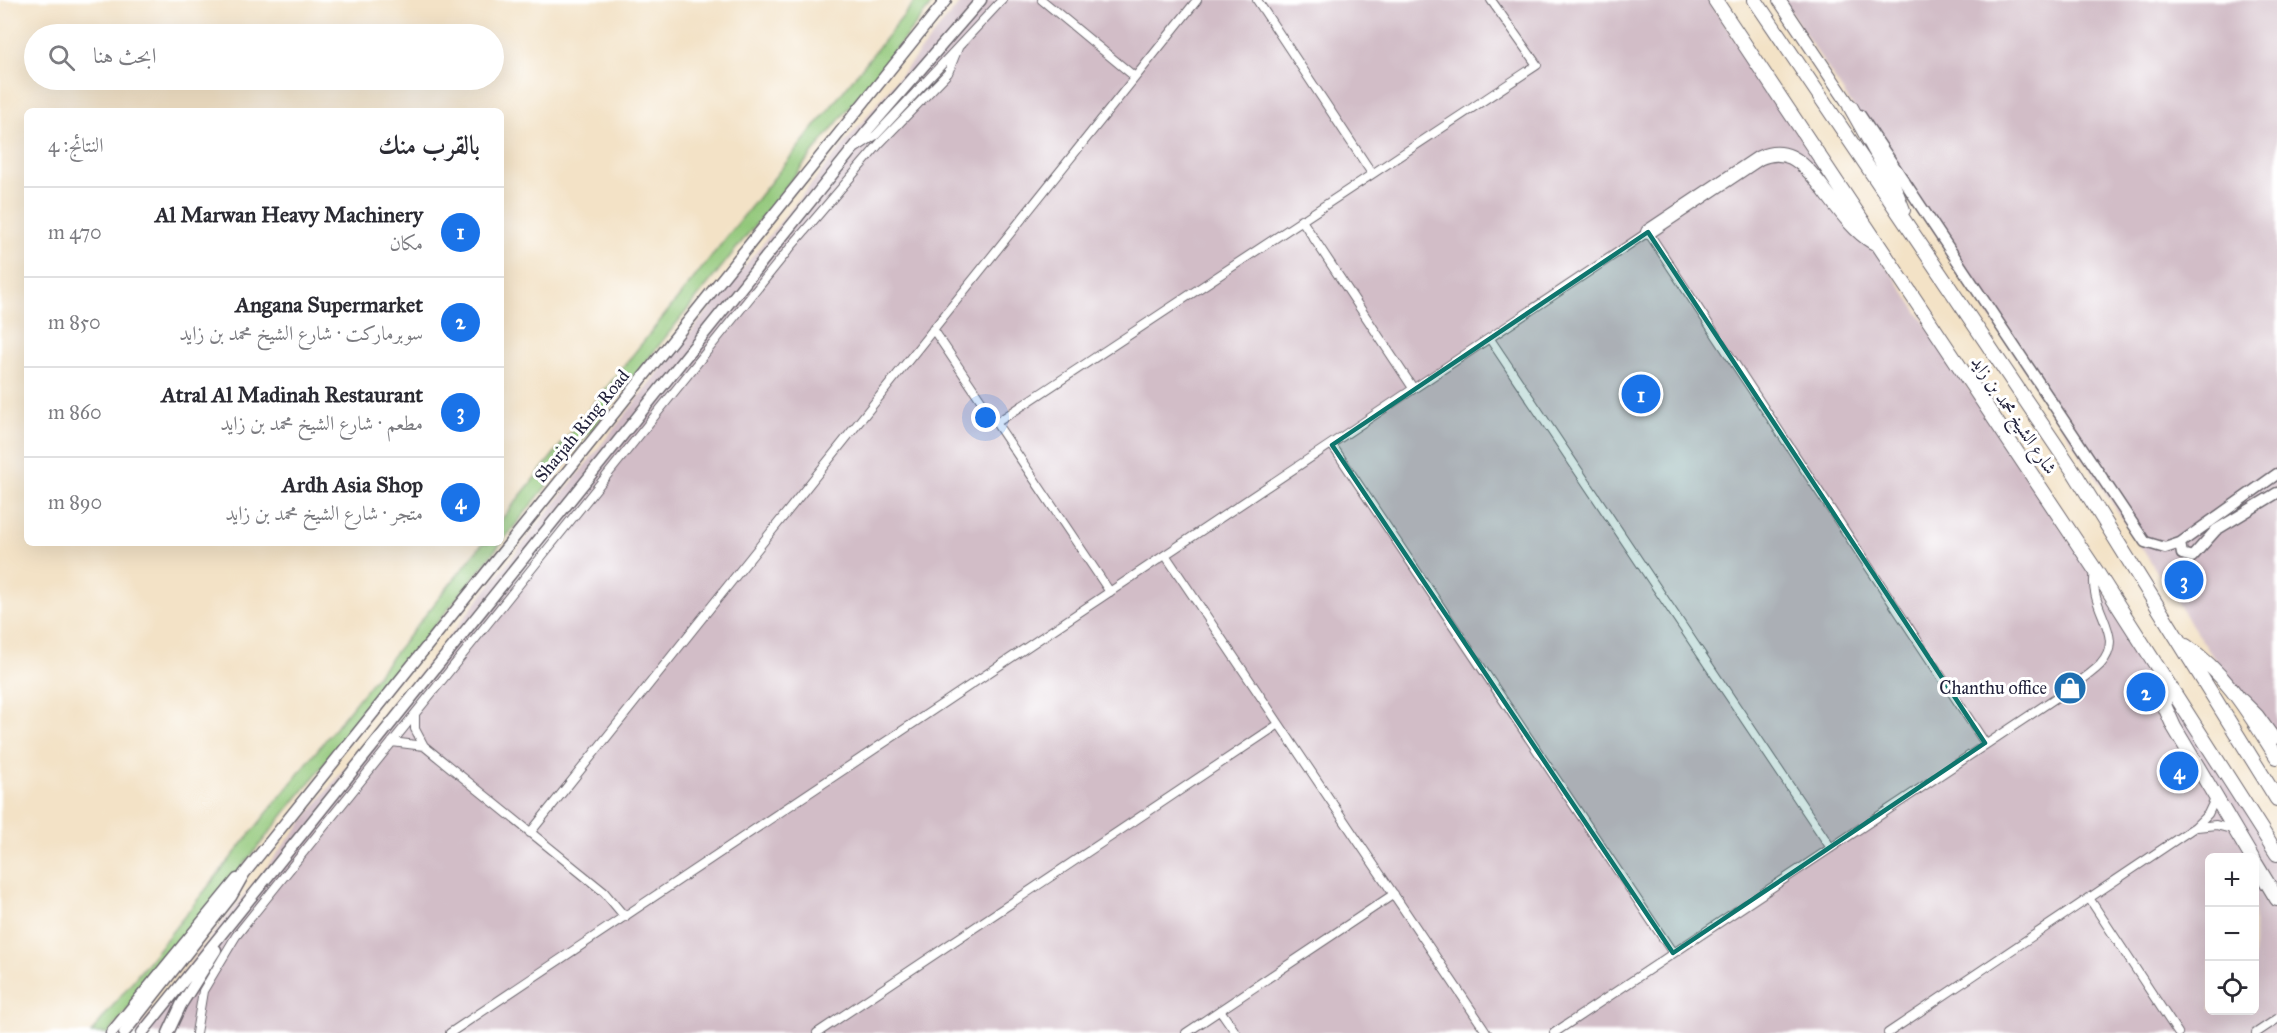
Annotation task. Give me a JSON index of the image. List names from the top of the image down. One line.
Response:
{"streets":{"highway":["شارع الشيخ محمد بن زايد"],"street":["Sharjah Ring Road"]},"places":{"shop":["Chanthu office"]},"page":{"search":"ابحث هنا","heading":["بالقرب منك","النتائج: 4"],"list":[{"mark":"1","name":"Al Marwan Heavy Machinery","note":"مكان","value":"470 m"},{"mark":"2","name":"Angana Supermarket","note":"سوبرماركت · شارع الشيخ محمد بن زايد","value":"850 m"},{"mark":"3","name":"Atral Al Madinah Restaurant","note":"مطعم · شارع الشيخ محمد بن زايد","value":"860 m"},{"mark":"4","name":"Ardh Asia Shop","note":"متجر · شارع الشيخ محمد بن زايد","value":"890 m"}],"pins":["1","3","2","4"],"map_buttons":["+","−"]}}
